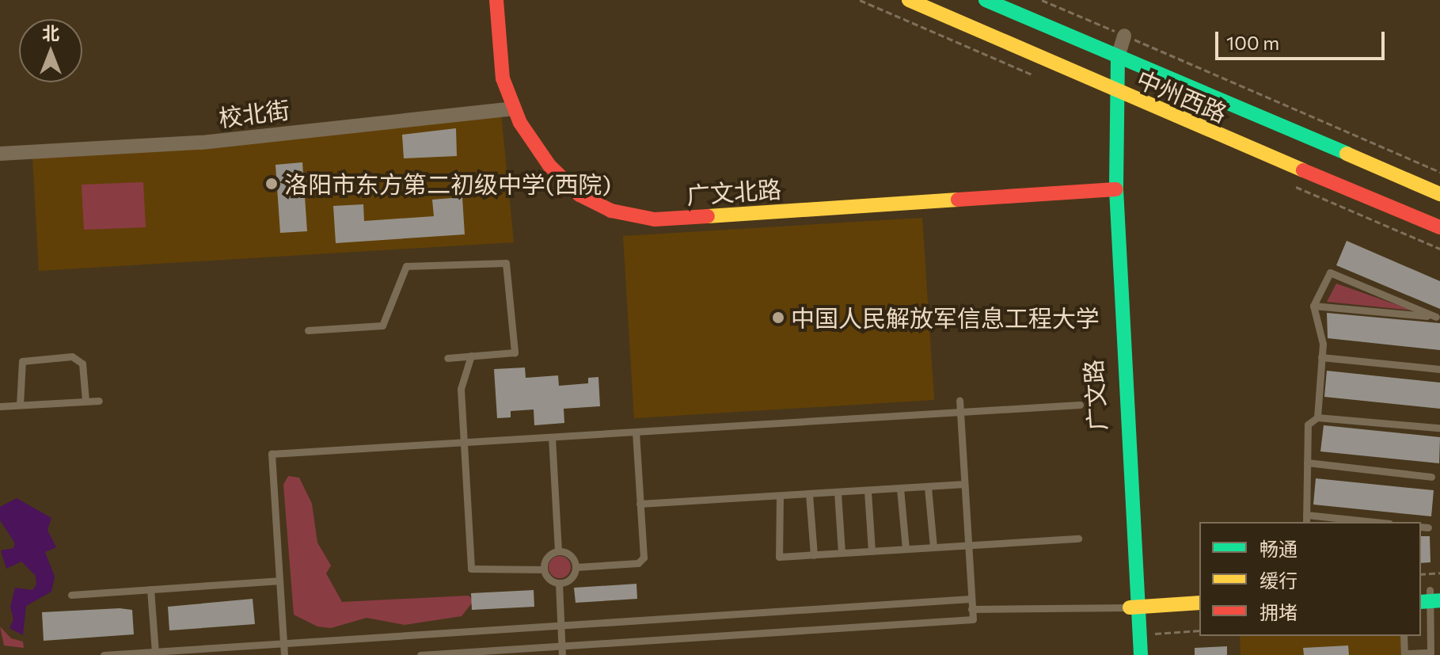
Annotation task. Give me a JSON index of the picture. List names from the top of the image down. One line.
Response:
{"streets":{"street":["中州西路","校北街","广文北路","广文路"]},"crossings":[["中州西路","广文路"],["校北街","广文北路"],["广文北路","广文路"]],"places":["洛阳市东方第二初级中学(西院)","中国人民解放军信息工程大学"],"legend":["畅通","缓行","拥堵"],"scale_bar":"100 m","north":"top"}
